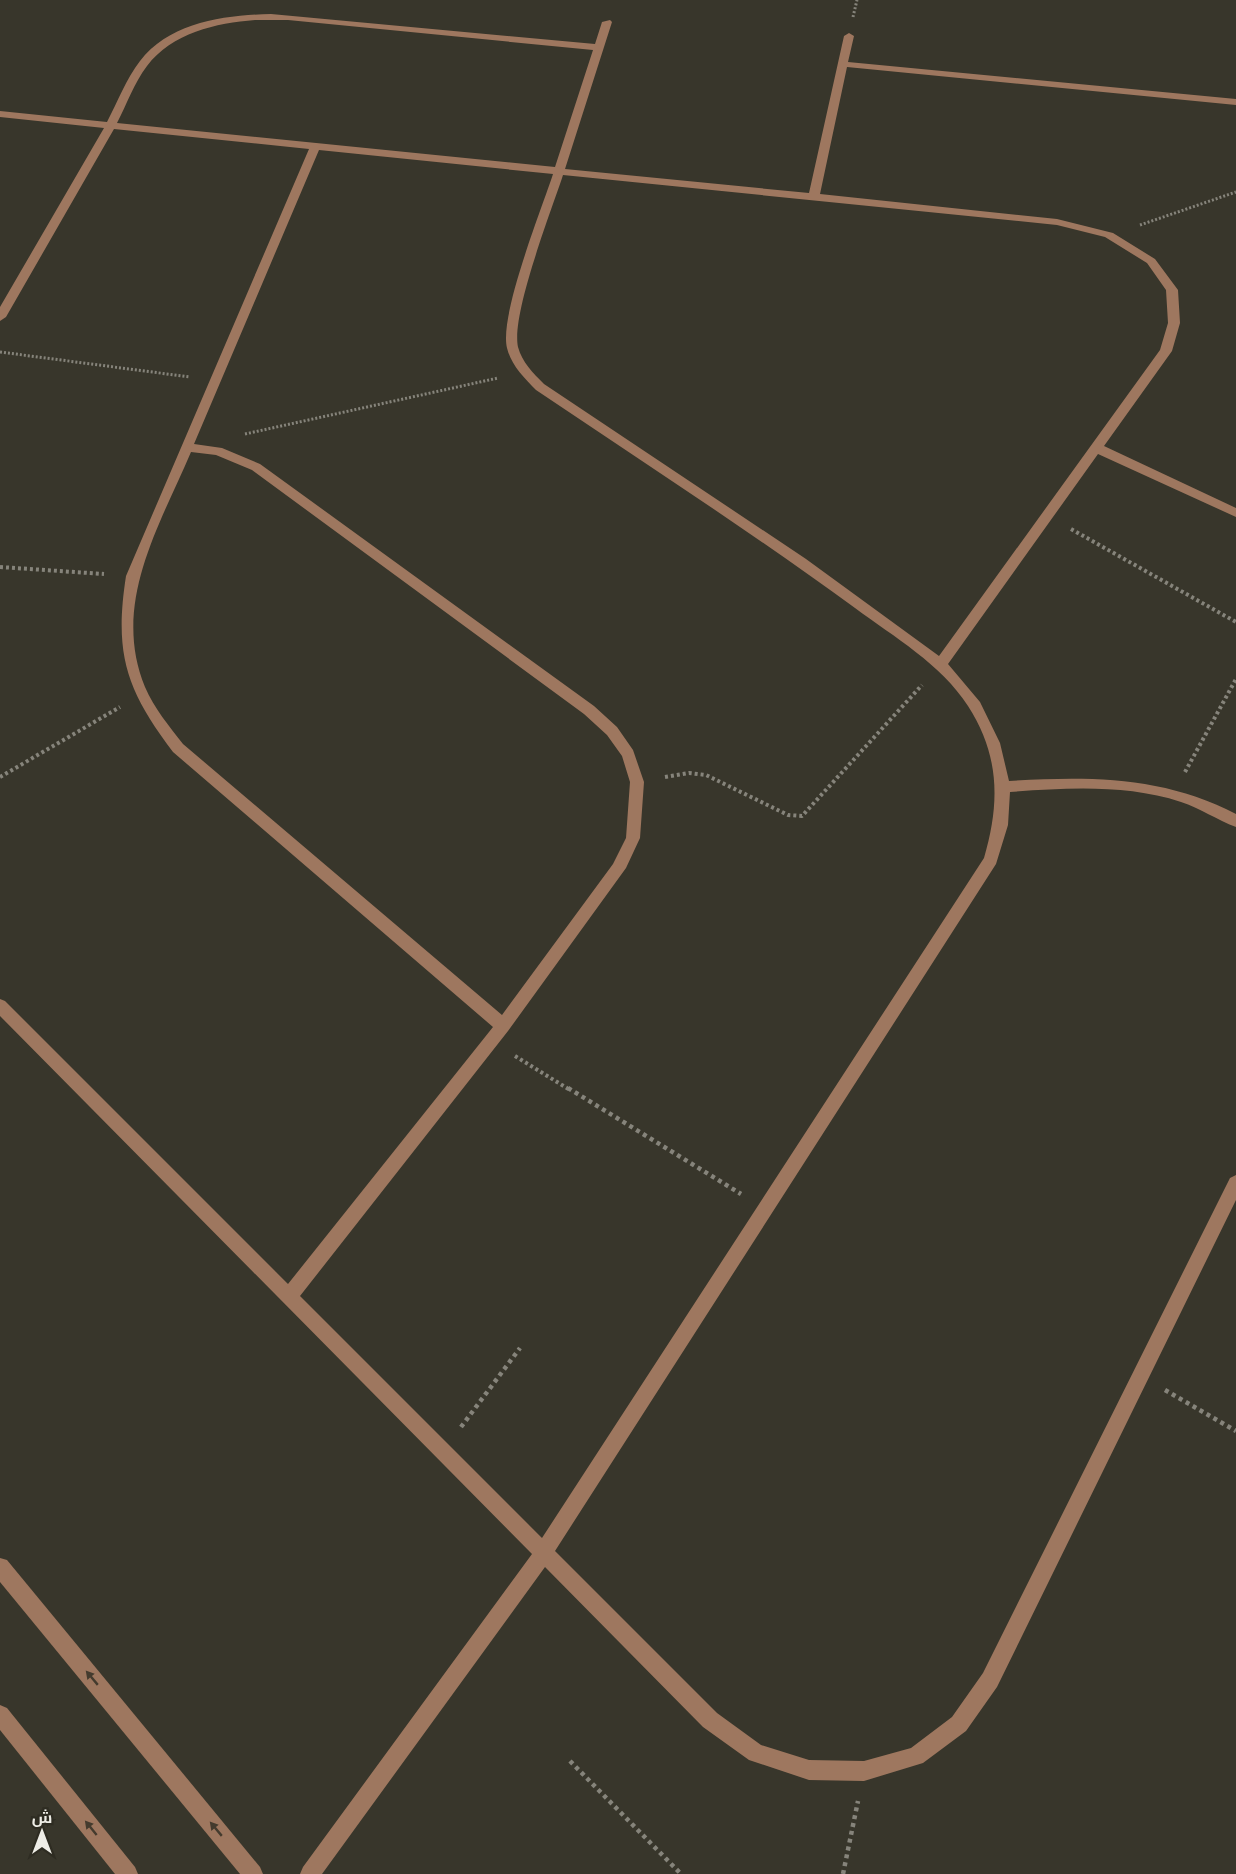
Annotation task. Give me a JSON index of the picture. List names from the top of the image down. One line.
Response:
{"north":"top"}
